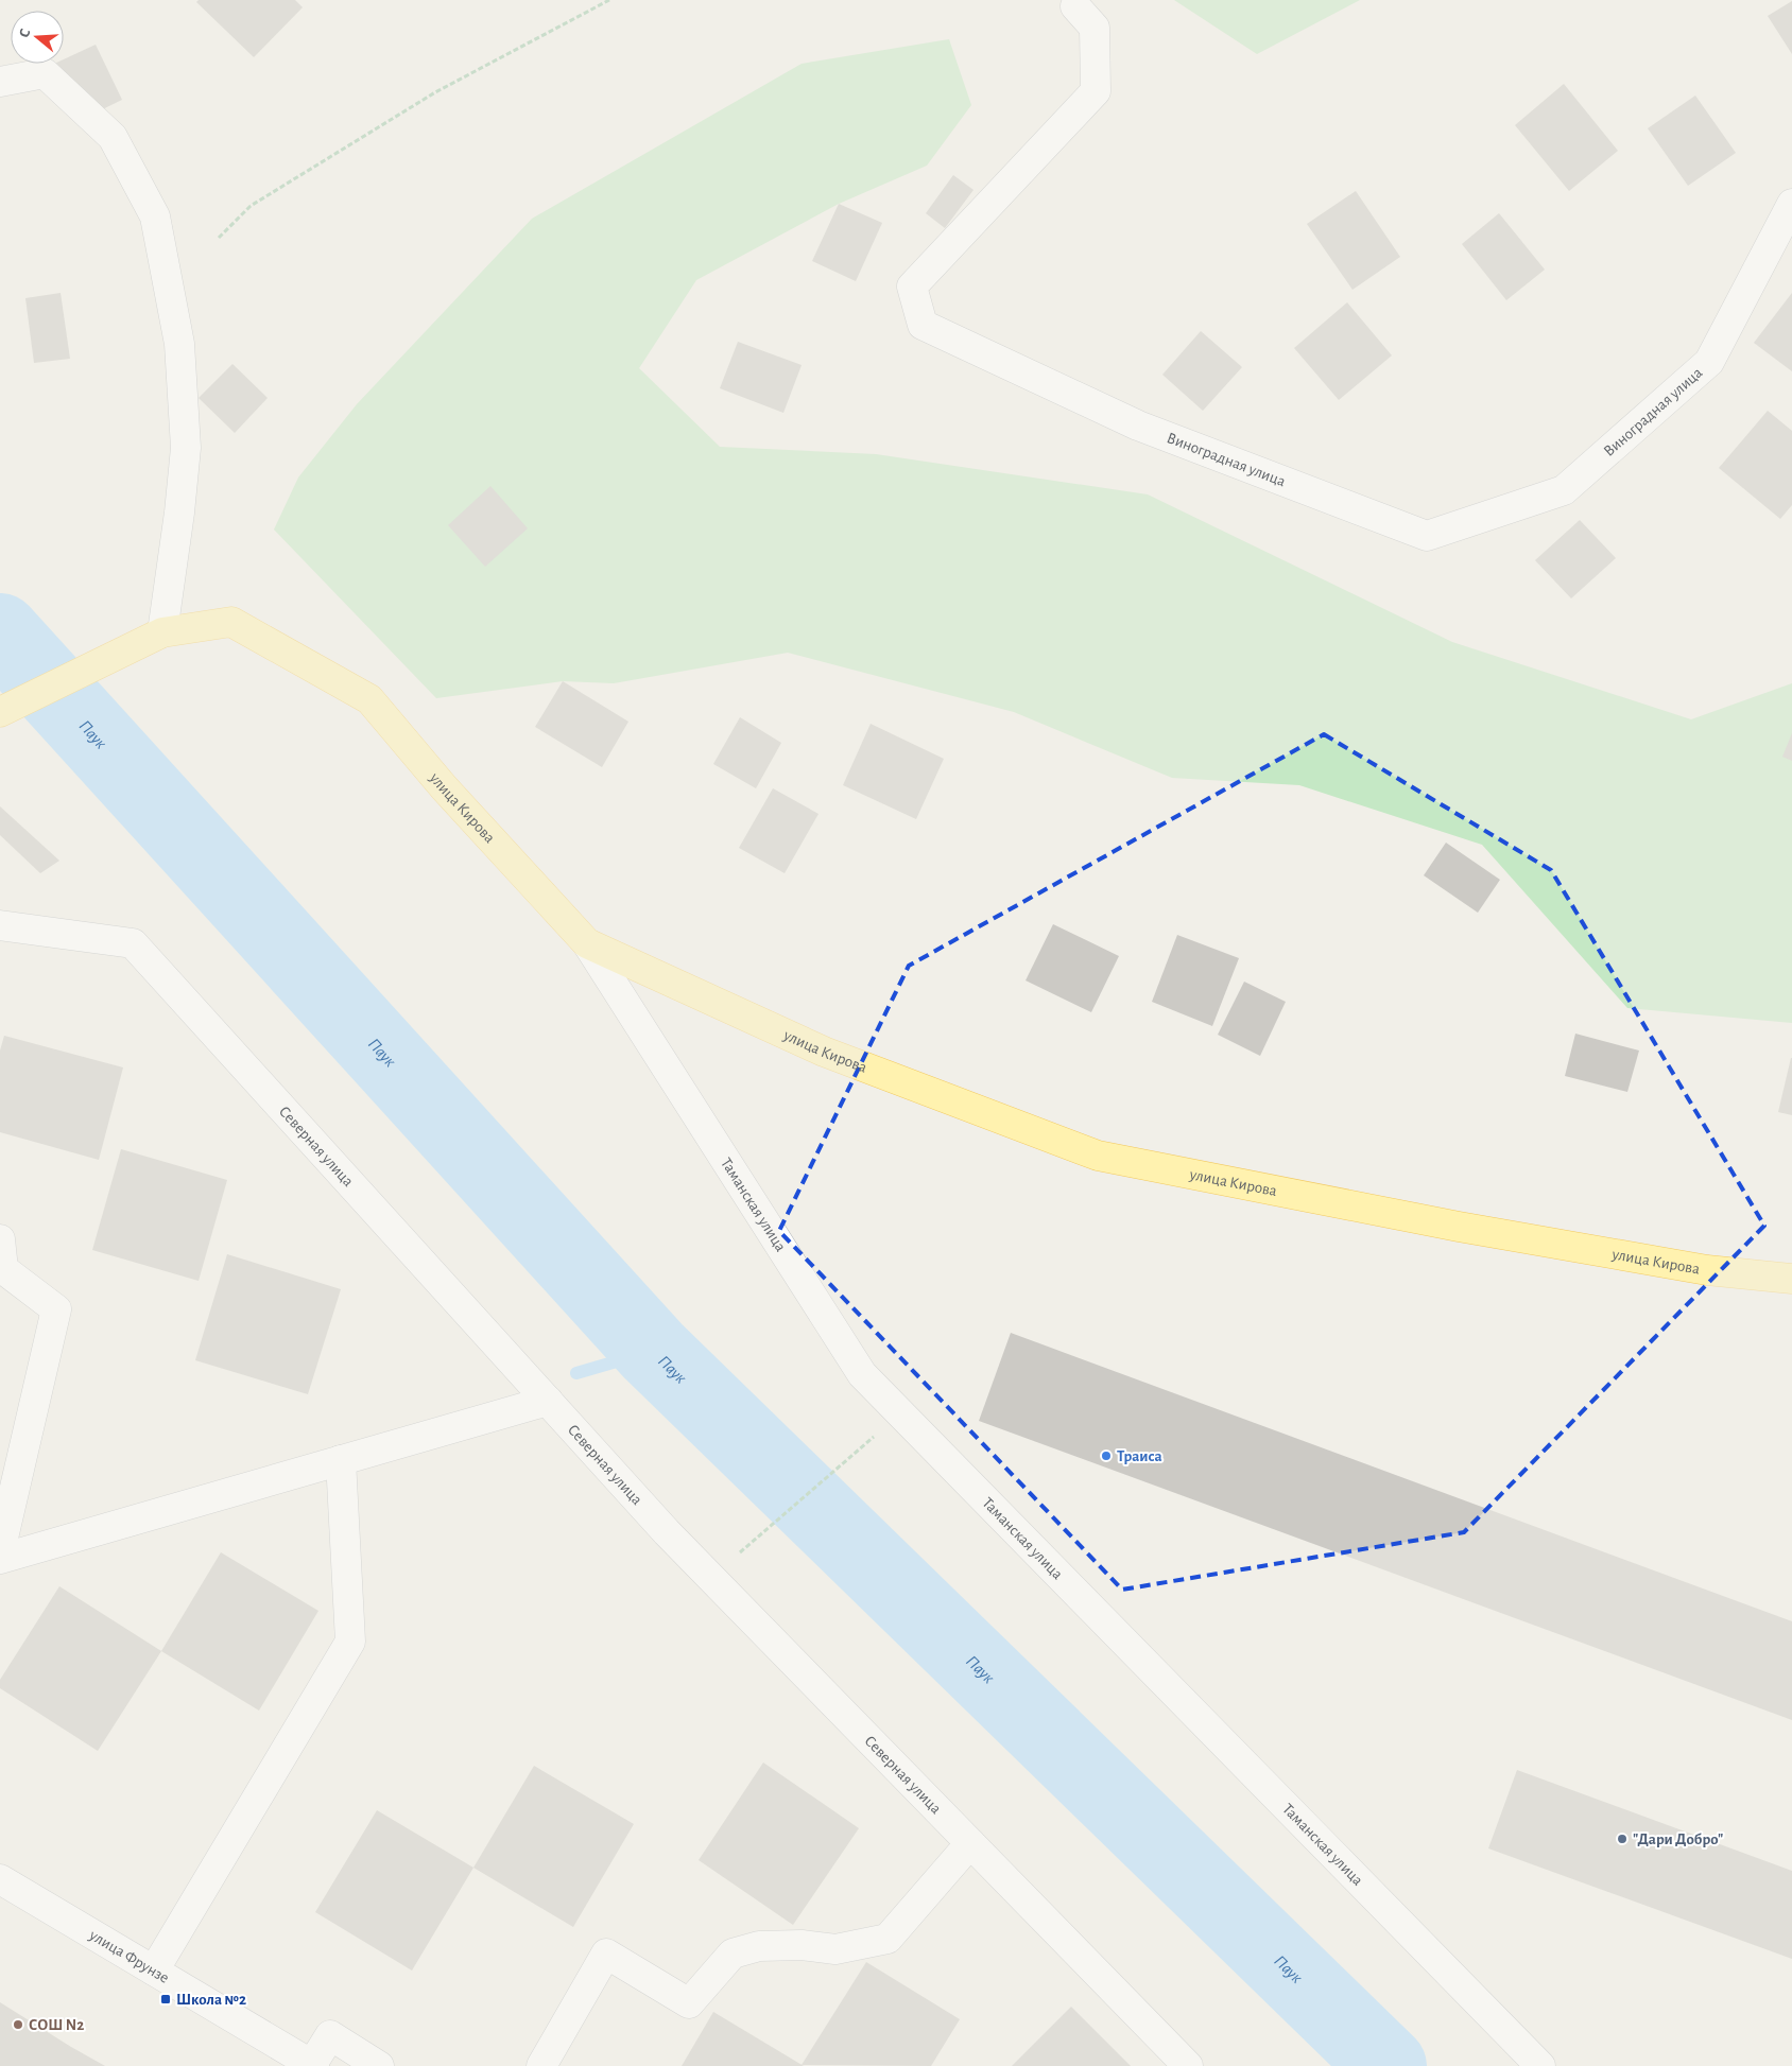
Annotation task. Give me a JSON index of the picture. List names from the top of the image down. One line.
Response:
{"streets":{"main road":["улица Кирова"],"street":["Виноградная улица","Северная улица","Таманская улица","улица Фрунзе"]},"crossings":[["улица Кирова","Таманская улица"]],"water":["Паук"],"places":{"other":["Траиса","\"Дари Добро\"","СОШ N2"],"transit":["Школа №2"]},"north":"left"}
